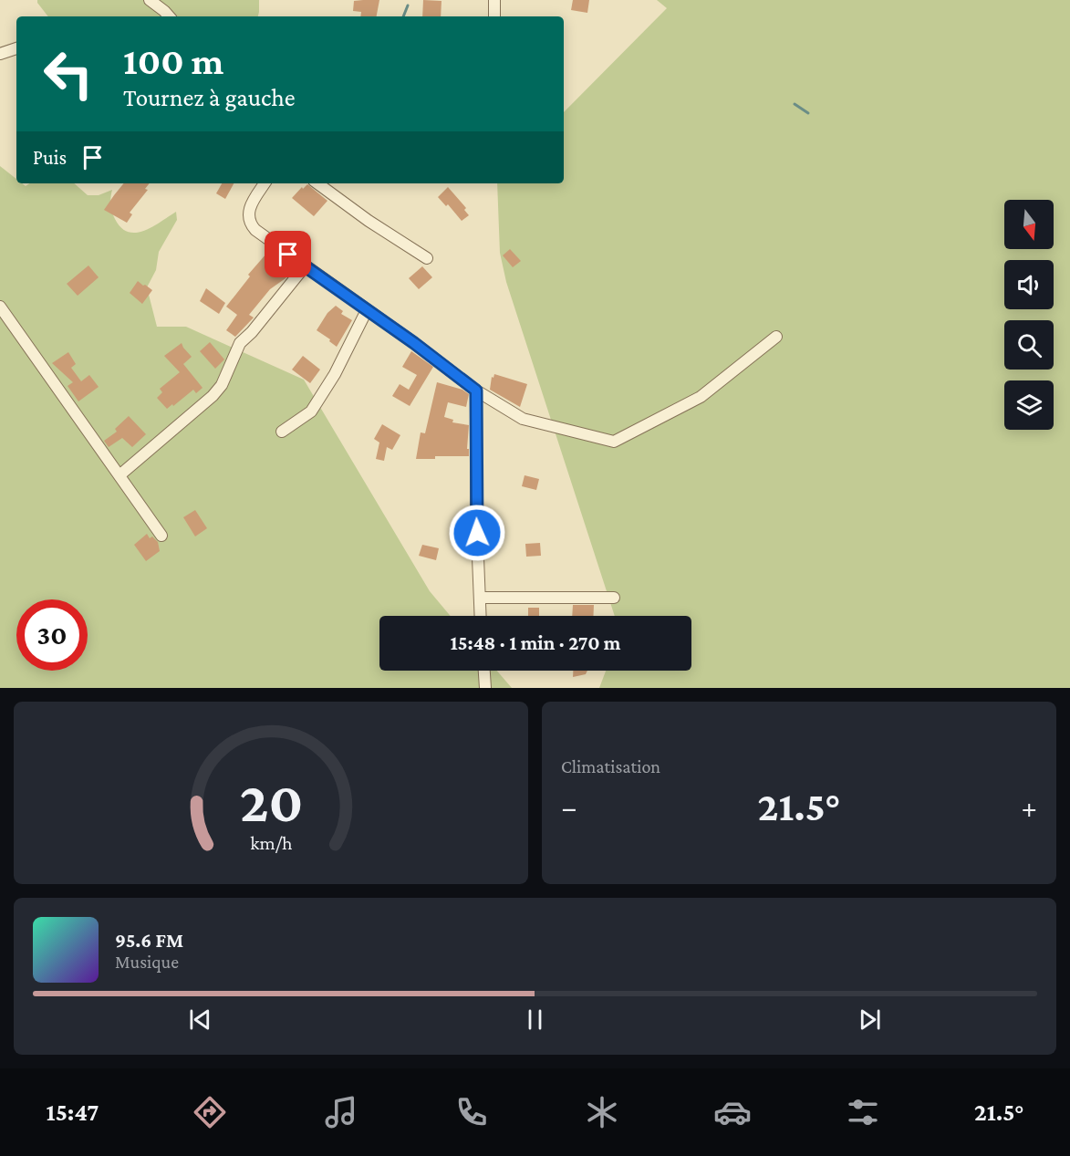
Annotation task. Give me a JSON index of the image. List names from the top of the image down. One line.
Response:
{"north":"bottom","page":{"turn":["100 m","Tournez à gauche"],"then":"Puis","limit":"30","trip":"15:48 · 1 min · 270 m","tile":"Climatisation","heat":["−","21.5°","+"],"song":["95.6 FM","Musique"],"tabs":["15:47","21.5°"],"gauge":["20","km/h"]}}
